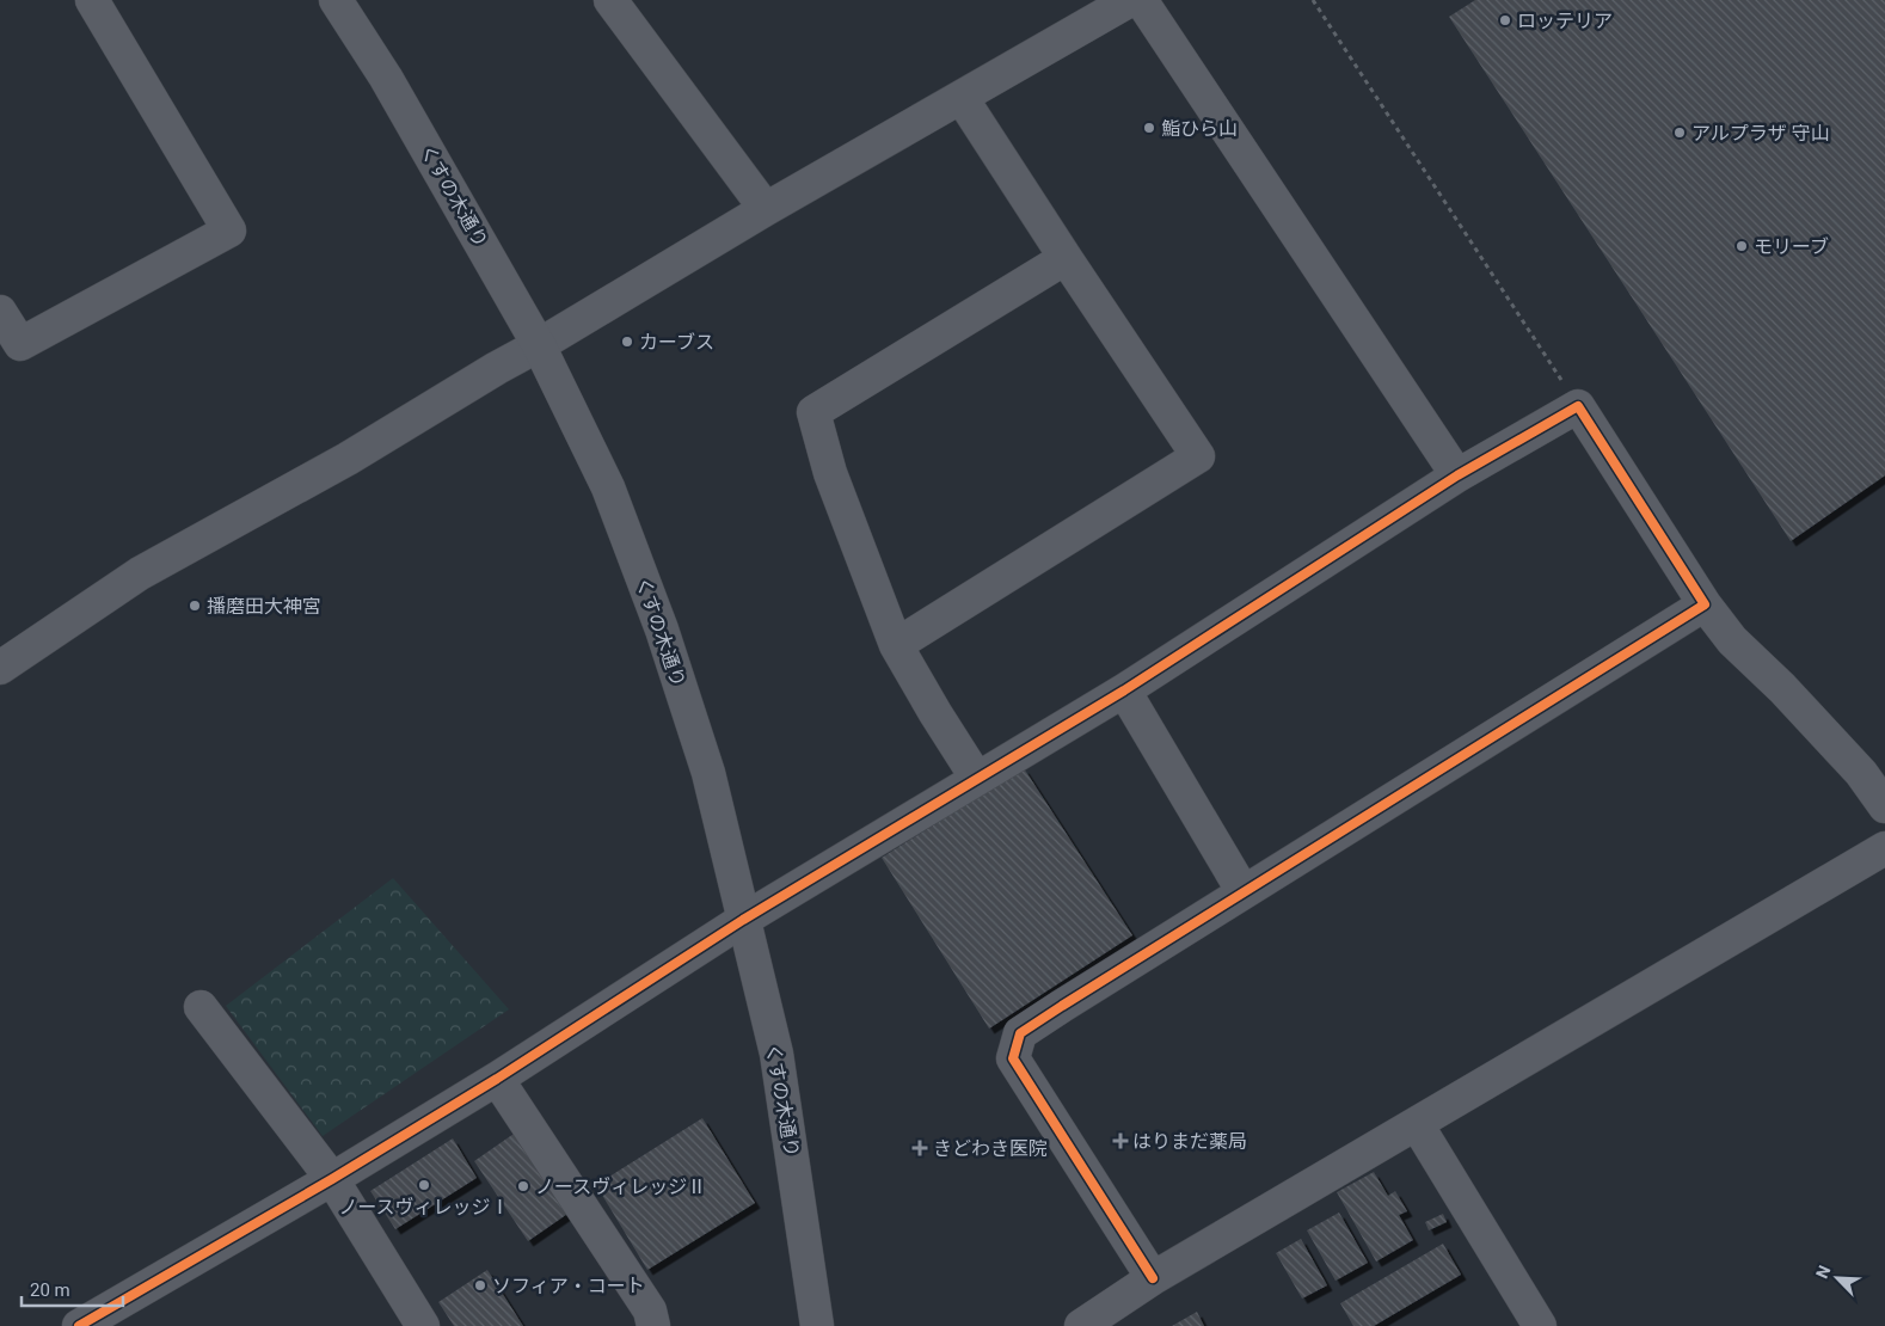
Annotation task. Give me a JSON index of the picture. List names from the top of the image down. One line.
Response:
{"streets":{"street":["くすの木通り"]},"places":{"other":["ロッテリア","鮨ひら山","アルプラザ 守山","モリーブ","カーブス","播磨田大神宮","ノースヴィレッジⅠ","ノースヴィレッジⅡ","ソフィア・コート"],"health":["はりまだ薬局","きどわき医院"]},"scale_bar":"20 m","north":"top left"}
